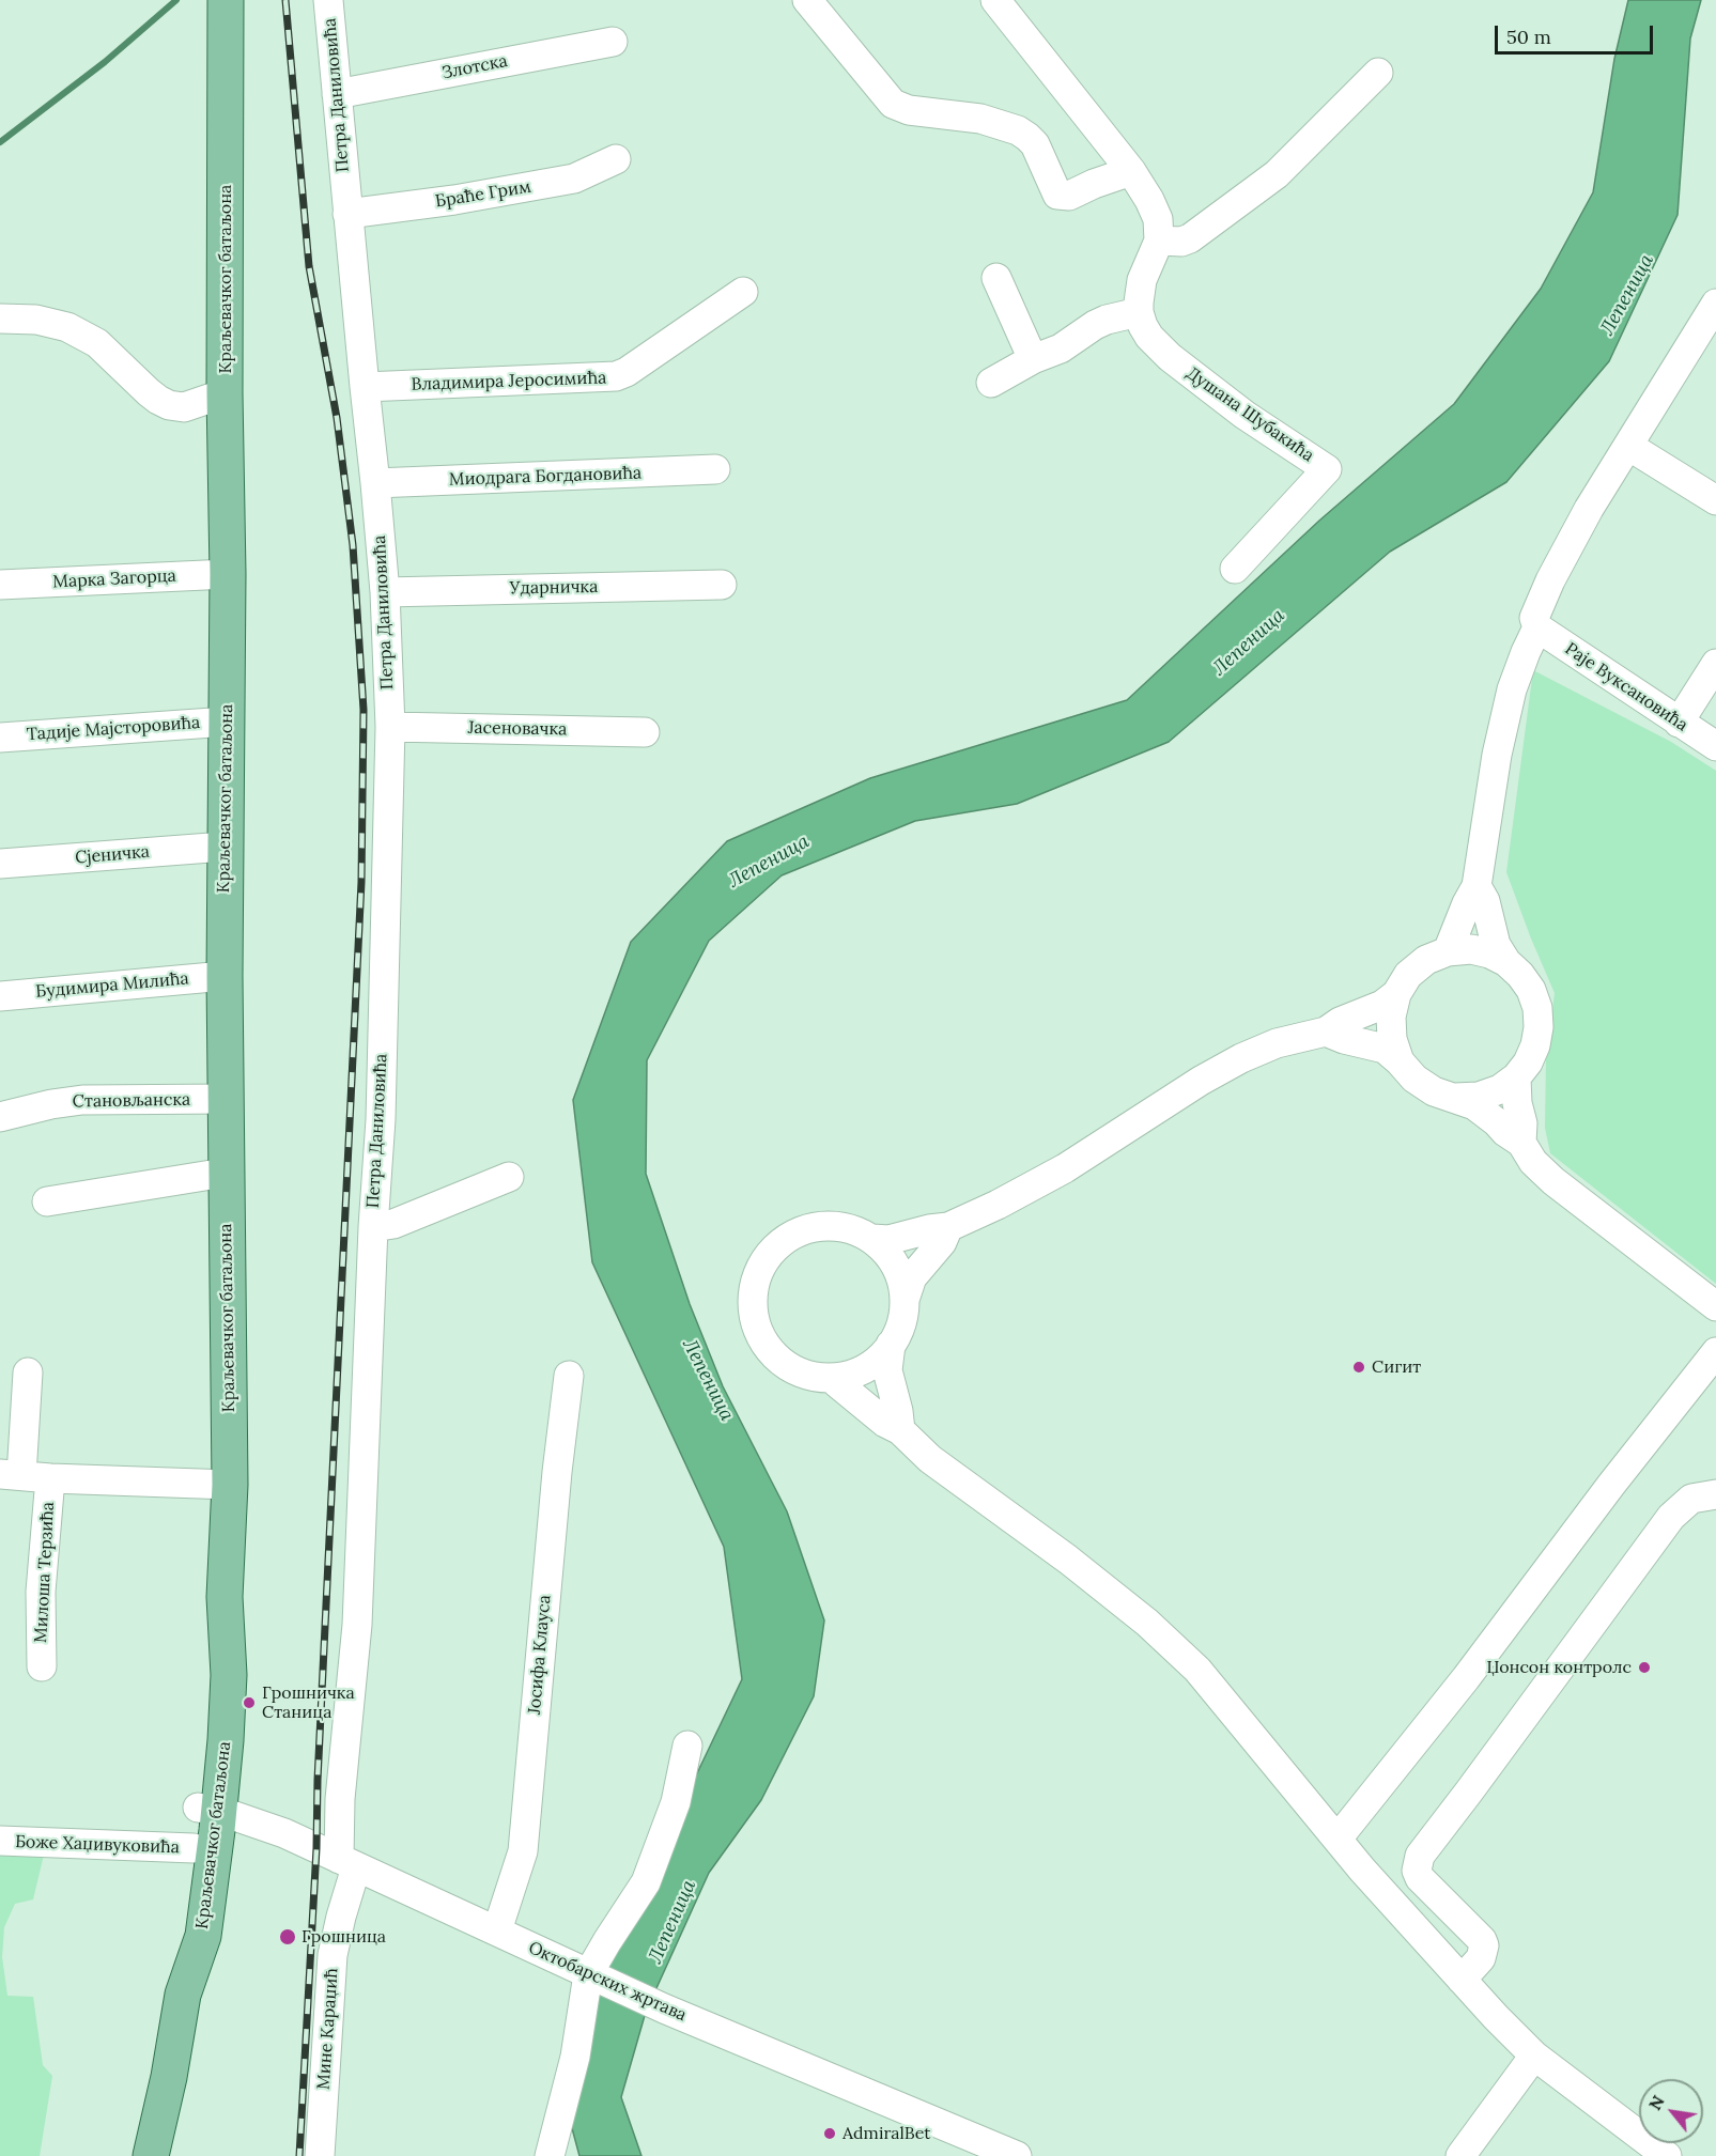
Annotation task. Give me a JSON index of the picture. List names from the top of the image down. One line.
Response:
{"streets":{"main road":["Краљевачког батаљона"],"street":["Злотска","Петра Даниловића","Браће Грим","Владимира Јеросимића","Душана Шубакића","Миодрага Богдановића","Марка Загорца","Ударничка","Раје Вуксановића","Тадије Мајсторовића","Јасеновачка","Сјеничка","Будимира Милића","Становљанска","Милоша Терзића","Јосифа Клауса","Боже Хаџивуковића","Октобарских жртава","Мине Караџић"]},"crossings":[["Злотска","Петра Даниловића"],["Петра Даниловића","Браће Грим"],["Петра Даниловића","Владимира Јеросимића"],["Петра Даниловића","Миодрага Богдановића"],["Петра Даниловића","Ударничка"],["Петра Даниловића","Јасеновачка"],["Петра Даниловића","Октобарских жртава"],["Петра Даниловића","Мине Караџић"],["Краљевачког батаљона","Марка Загорца"],["Краљевачког батаљона","Тадије Мајсторовића"],["Краљевачког батаљона","Сјеничка"],["Краљевачког батаљона","Будимира Милића"],["Краљевачког батаљона","Становљанска"],["Краљевачког батаљона","Милоша Терзића"],["Краљевачког батаљона","Боже Хаџивуковића"],["Краљевачког батаљона","Октобарских жртава"],["Јосифа Клауса","Октобарских жртава"],["Октобарских жртава","Мине Караџић"]],"water":["Лепеница"],"places":["Сигит","Џонсон контролс","Грошничка Станица","Грошница","AdmiralBet"],"scale_bar":"50 m","north":"top left"}
